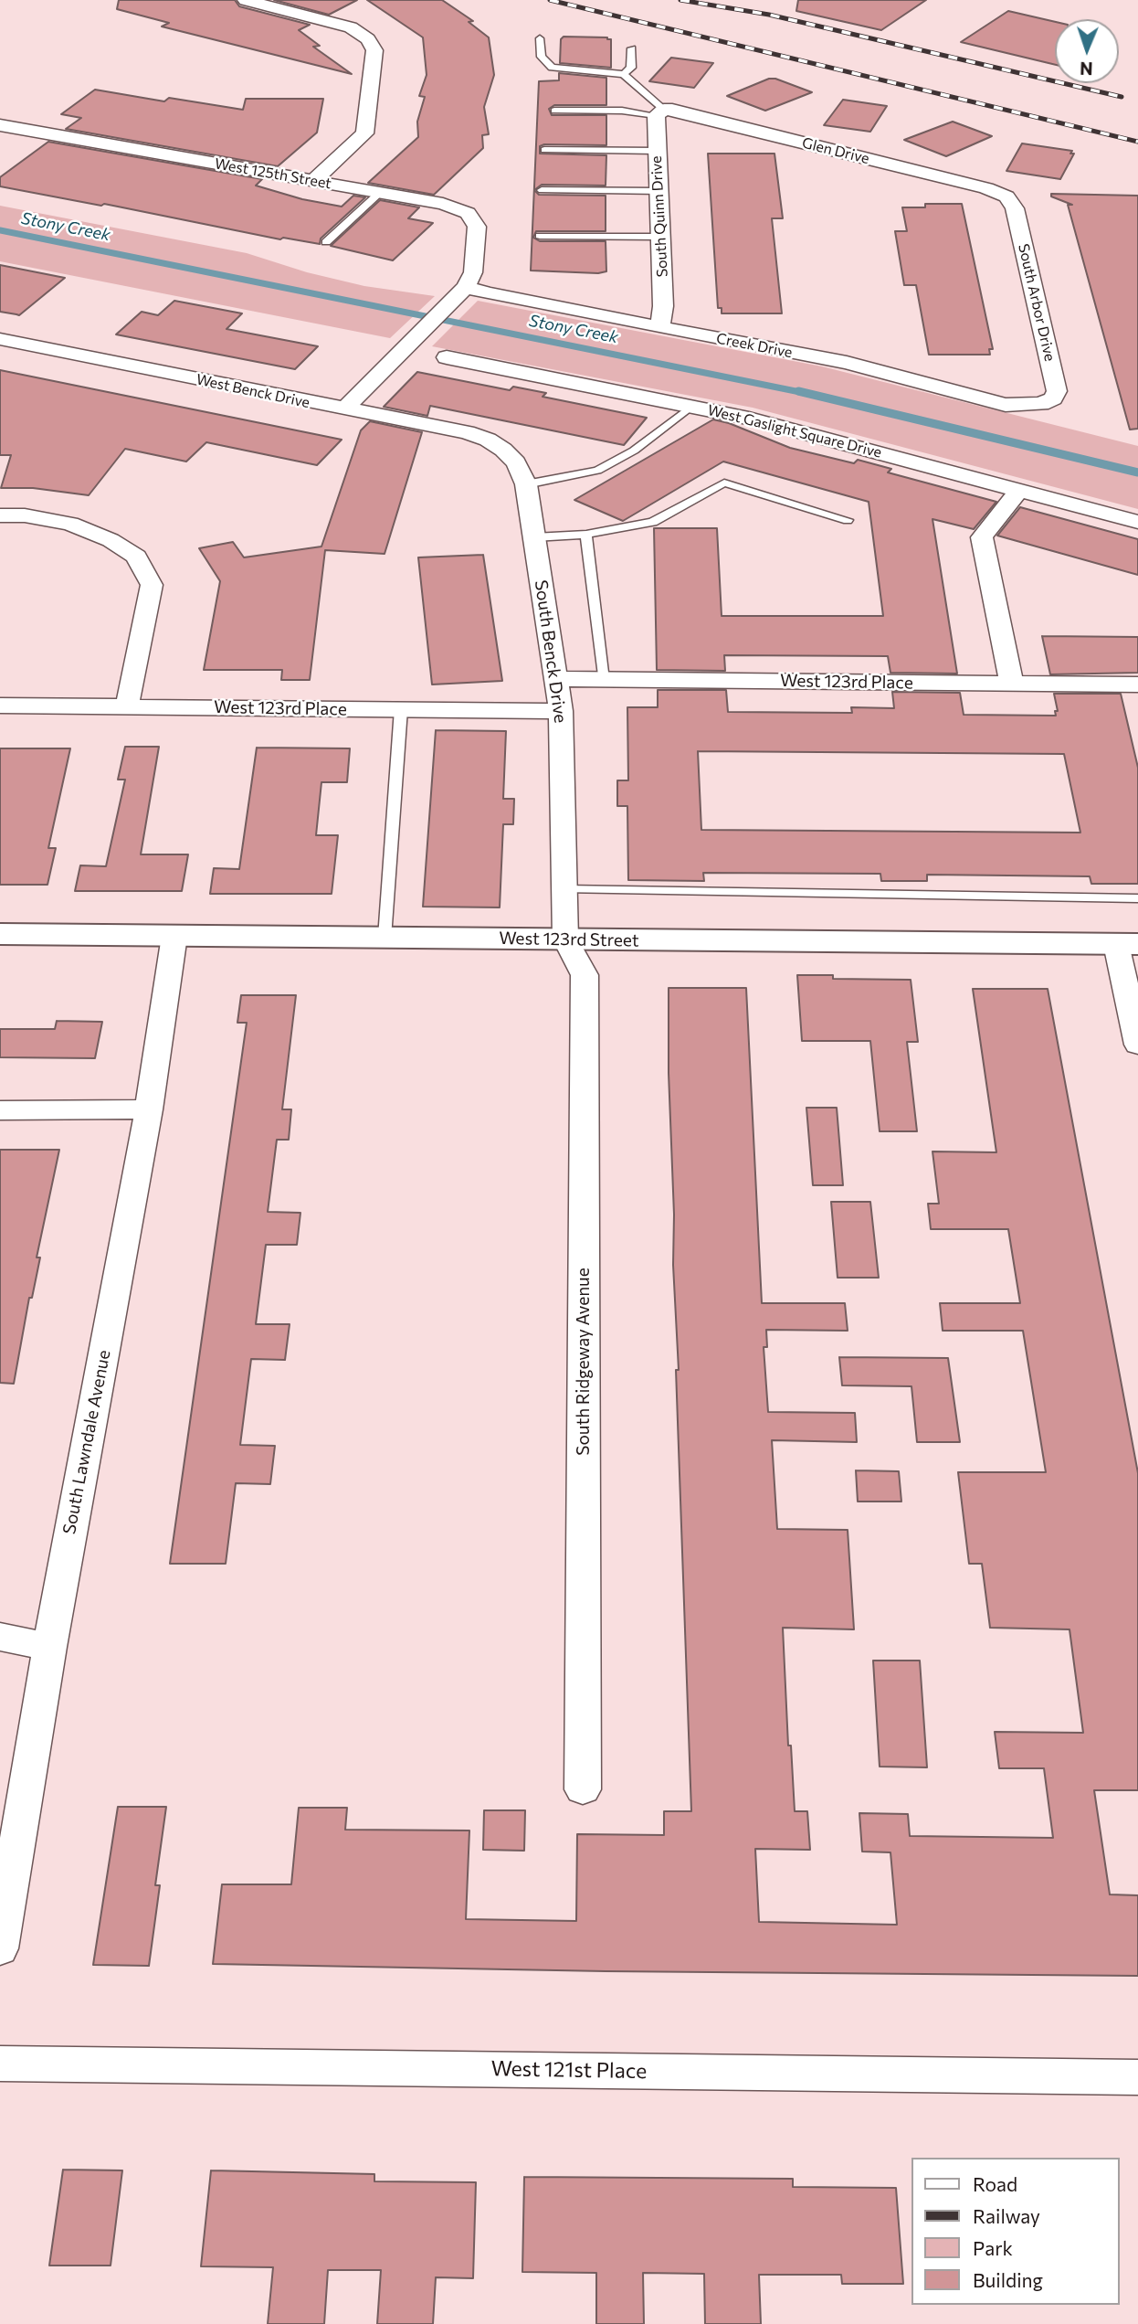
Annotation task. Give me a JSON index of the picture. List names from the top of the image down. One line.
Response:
{"streets":{"street":["Glen Drive","West 125th Street","South Quinn Drive","South Arbor Drive","Creek Drive","West Benck Drive","West Gaslight Square Drive","South Benck Drive","West 123rd Place","West 123rd Street","South Ridgeway Avenue","South Lawndale Avenue","West 121st Place"]},"crossings":[["Glen Drive","South Quinn Drive"],["Glen Drive","South Arbor Drive"],["West 125th Street","Creek Drive"],["South Quinn Drive","Creek Drive"],["South Arbor Drive","Creek Drive"],["West Benck Drive","South Benck Drive"],["South Benck Drive","West 123rd Place"],["South Benck Drive","West 123rd Street"],["South Benck Drive","South Ridgeway Avenue"],["West 123rd Street","South Ridgeway Avenue"],["West 123rd Street","South Lawndale Avenue"]],"water":["Stony Creek"],"legend":["Road","Railway","Park","Building"],"north":"bottom"}
